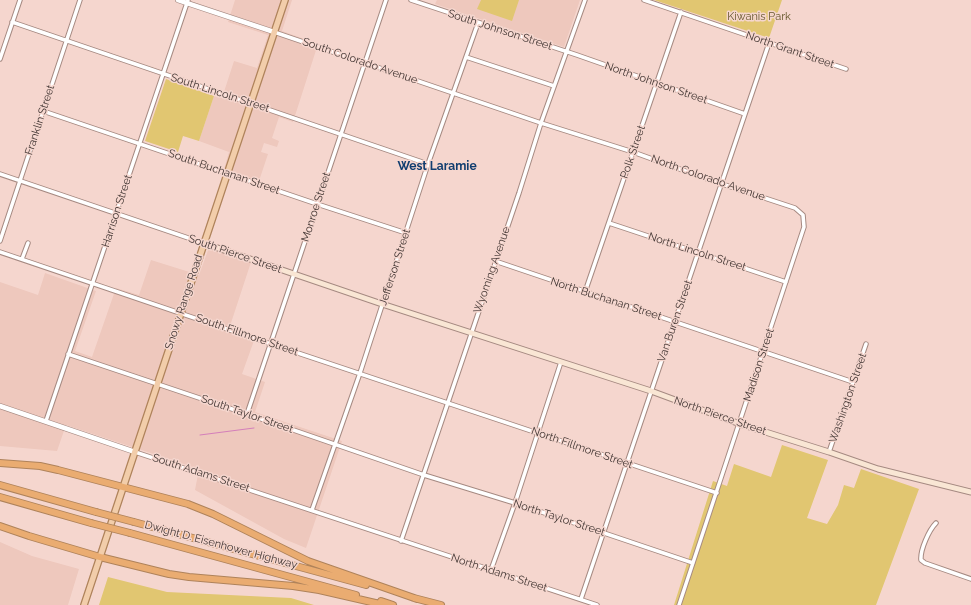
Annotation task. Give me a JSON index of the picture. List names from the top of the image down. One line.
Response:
{"streets":{"highway":["Dwight D. Eisenhower Highway"],"main road":["South Pierce Street","Snowy Range Road","North Pierce Street"],"street":["South Johnson Street","North Grant Street","South Colorado Avenue","North Johnson Street","South Lincoln Street","Franklin Street","Polk Street","South Buchanan Street","North Colorado Avenue","Monroe Street","Harrison Street","North Lincoln Street","Jefferson Street","Wyoming Avenue","North Buchanan Street","Van Buren Street","South Fillmore Street","Madison Street","Washington Street","South Taylor Street","North Fillmore Street","South Adams Street","North Taylor Street","North Adams Street"]},"crossings":[["South Johnson Street","North Johnson Street"],["South Johnson Street","Jefferson Street"],["South Johnson Street","Wyoming Avenue"],["North Grant Street","Polk Street"],["North Grant Street","Van Buren Street"],["South Colorado Avenue","North Colorado Avenue"],["South Colorado Avenue","Monroe Street"],["South Colorado Avenue","Harrison Street"],["South Colorado Avenue","Jefferson Street"],["South Colorado Avenue","Wyoming Avenue"],["South Colorado Avenue","Snowy Range Road"],["North Johnson Street","Polk Street"],["North Johnson Street","Wyoming Avenue"],["North Johnson Street","Van Buren Street"],["South Lincoln Street","Franklin Street"],["South Lincoln Street","Monroe Street"],["South Lincoln Street","Harrison Street"],["South Lincoln Street","Jefferson Street"],["South Lincoln Street","Snowy Range Road"],["Franklin Street","South Buchanan Street"],["Franklin Street","South Pierce Street"],["Polk Street","North Colorado Avenue"],["Polk Street","North Lincoln Street"],["Polk Street","North Buchanan Street"],["South Buchanan Street","Monroe Street"],["South Buchanan Street","Harrison Street"],["South Buchanan Street","Jefferson Street"],["South Buchanan Street","Snowy Range Road"],["North Colorado Avenue","Wyoming Avenue"],["North Colorado Avenue","Van Buren Street"],["North Colorado Avenue","Madison Street"],["Monroe Street","South Pierce Street"],["Monroe Street","South Fillmore Street"],["Monroe Street","South Taylor Street"],["Harrison Street","South Pierce Street"],["Harrison Street","South Fillmore Street"],["Harrison Street","South Taylor Street"],["Harrison Street","South Adams Street"],["North Lincoln Street","Van Buren Street"],["North Lincoln Street","Madison Street"],["South Pierce Street","Jefferson Street"],["South Pierce Street","Wyoming Avenue"],["South Pierce Street","Snowy Range Road"],["South Pierce Street","North Pierce Street"],["Jefferson Street","South Fillmore Street"],["Jefferson Street","South Taylor Street"],["Jefferson Street","South Adams Street"],["Wyoming Avenue","North Buchanan Street"],["Wyoming Avenue","South Fillmore Street"],["Wyoming Avenue","South Taylor Street"],["Wyoming Avenue","North Pierce Street"],["Wyoming Avenue","North Fillmore Street"],["Wyoming Avenue","South Adams Street"],["Wyoming Avenue","North Taylor Street"],["Wyoming Avenue","North Adams Street"],["North Buchanan Street","Van Buren Street"],["North Buchanan Street","Madison Street"],["North Buchanan Street","Washington Street"],["Snowy Range Road","South Fillmore Street"],["Snowy Range Road","South Taylor Street"],["Snowy Range Road","South Adams Street"],["Van Buren Street","North Pierce Street"],["Van Buren Street","North Fillmore Street"],["Van Buren Street","North Taylor Street"],["Van Buren Street","North Adams Street"],["South Fillmore Street","North Fillmore Street"],["Madison Street","North Pierce Street"],["Madison Street","North Fillmore Street"],["Madison Street","North Taylor Street"],["Washington Street","North Pierce Street"],["South Taylor Street","North Taylor Street"],["South Adams Street","North Adams Street"]],"districts":["West Laramie"],"parks":["Kiwanis Park"]}
